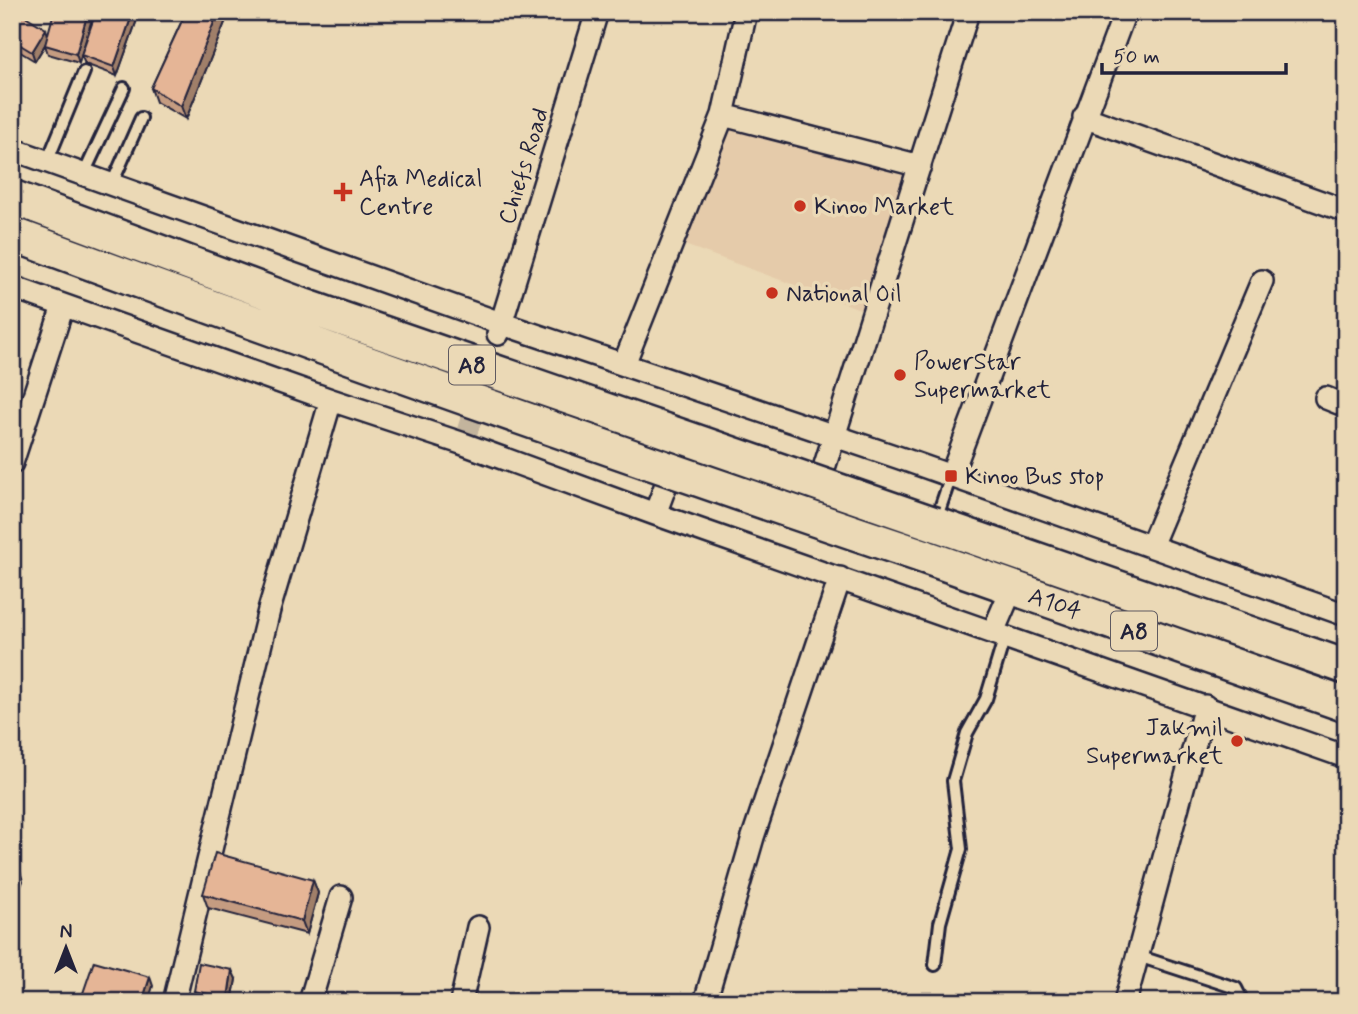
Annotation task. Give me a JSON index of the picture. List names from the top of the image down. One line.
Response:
{"streets":{"highway":["A8","A104"],"street":["Chiefs Road"]},"crossings":[["A8","A104"]],"places":{"health":["Afia Medical Centre"],"other":["Kinoo Market","National Oil","PowerStar Supermarket","Jakmil Supermarket"],"transit":["Kinoo Bus stop"]},"scale_bar":"50 m","north":"top"}
